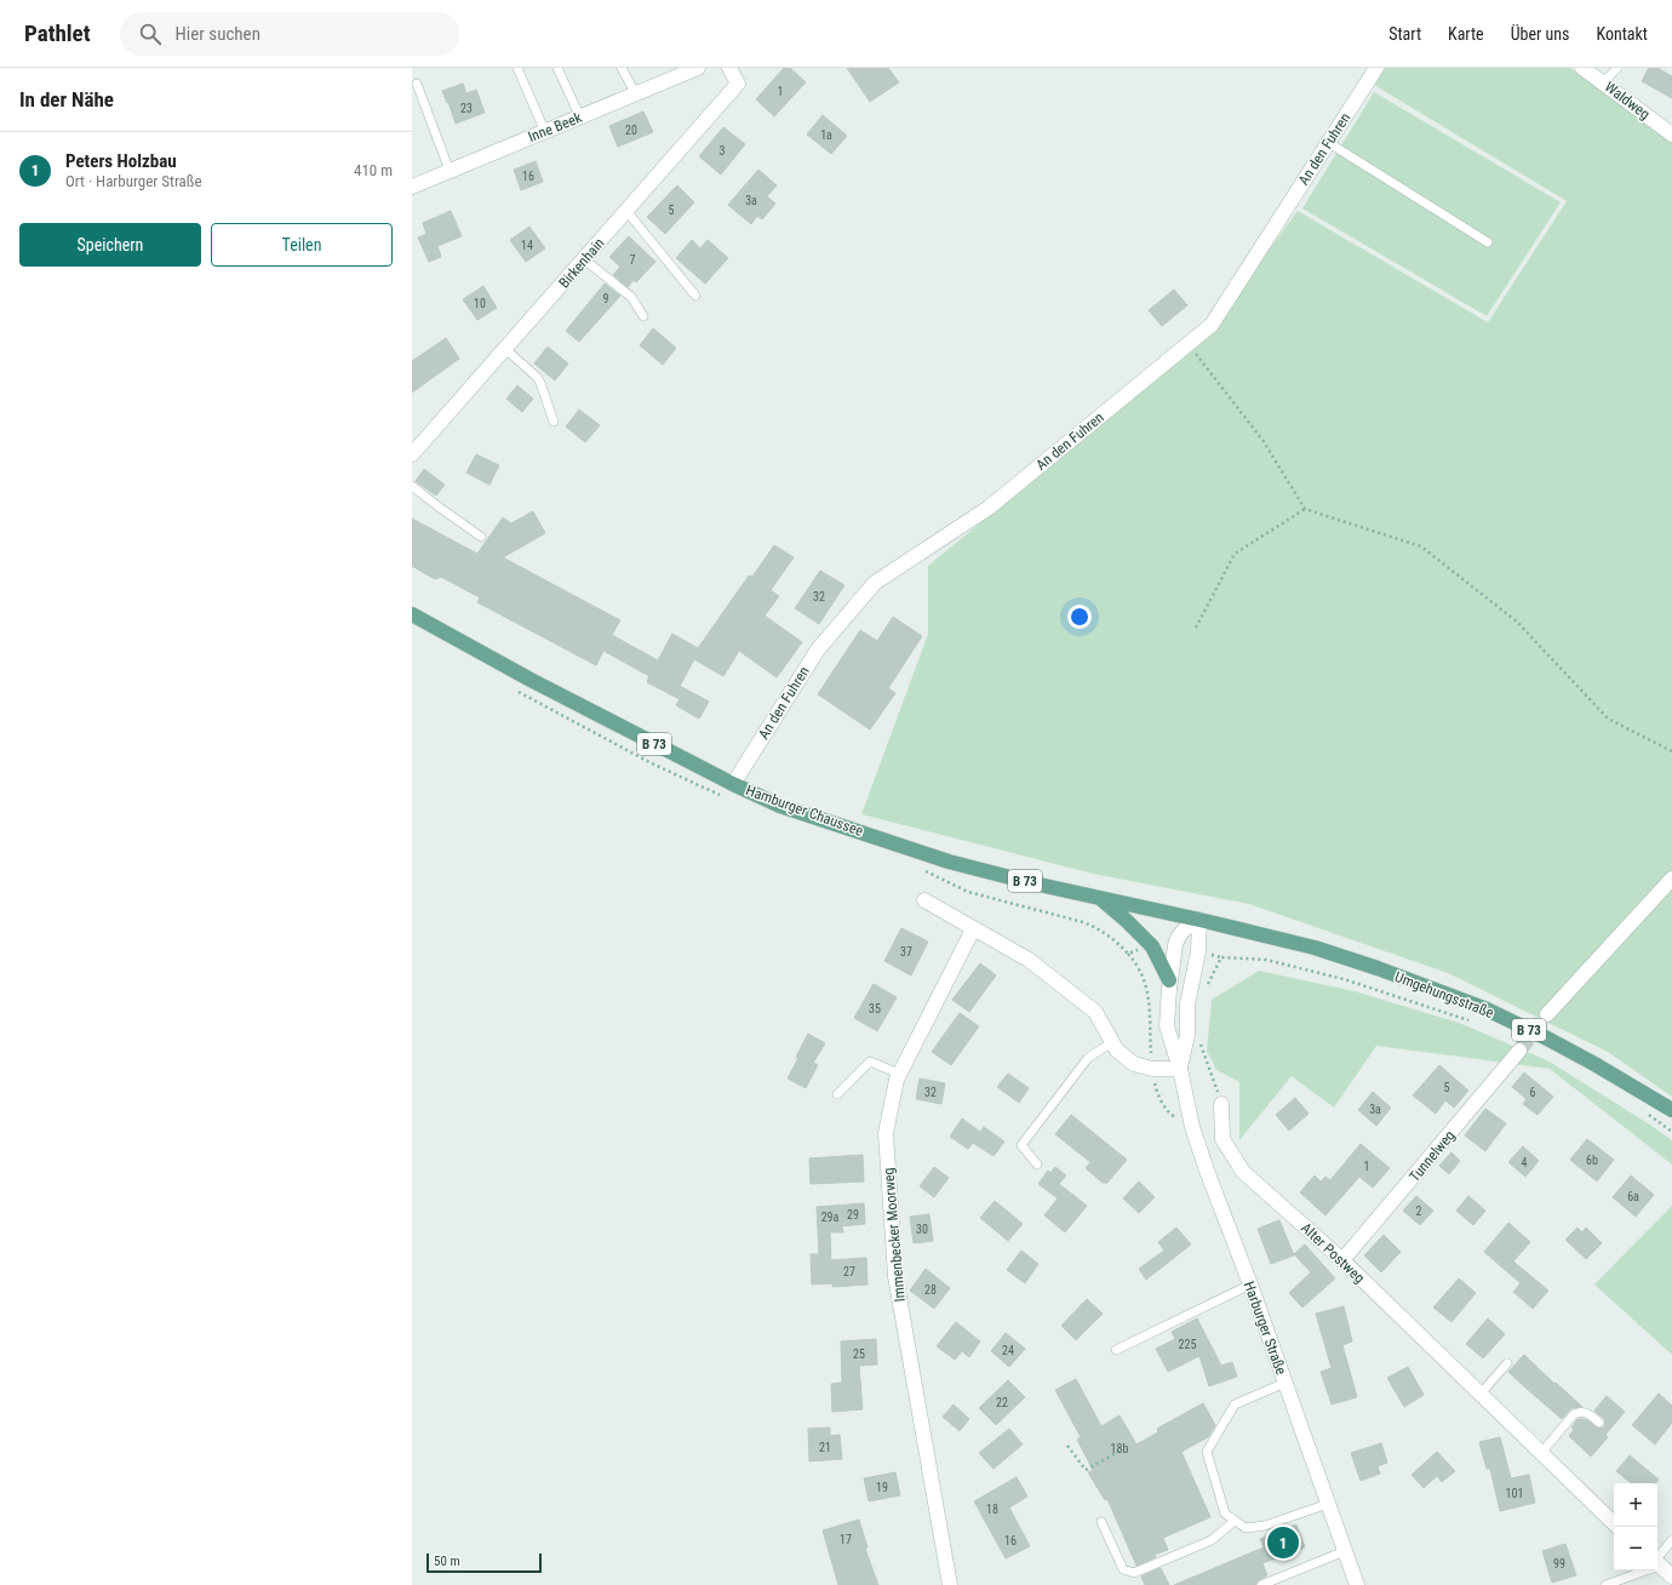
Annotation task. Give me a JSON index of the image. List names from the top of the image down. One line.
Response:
{"streets":{"main road":["B 73","Hamburger Chaussee","Umgehungsstraße"],"street":["Waldweg","Inne Beek","An den Fuhren","Birkenhain","Tunnelweg","Immenbecker Moorweg","Alter Postweg","Harburger Straße"]},"crossings":[["An den Fuhren","Hamburger Chaussee"],["Hamburger Chaussee","Umgehungsstraße"],["Hamburger Chaussee","Harburger Straße"],["Umgehungsstraße","Harburger Straße"],["Tunnelweg","Alter Postweg"]],"house_numbers":["1","23","20","1a","3","16","3a","5","14","7","9","10","32","37","35","5","32","6","3a","6b","4","1","6a","2","29","29a","30","27","28","225","24","25","22","21","18b","19","101","18","17","16","99"],"scale_bar":"50 m","page":{"header":"Pathlet","search":"Hier suchen","nav":["Start","Karte","Über uns","Kontakt"],"heading":"In der Nähe","list":[{"mark":"1","name":"Peters Holzbau","note":"Ort · Harburger Straße","value":"410 m"}],"buttons":["Speichern","Teilen"],"map_buttons":["+","−"],"pins":"1","scale":"50 m"}}
